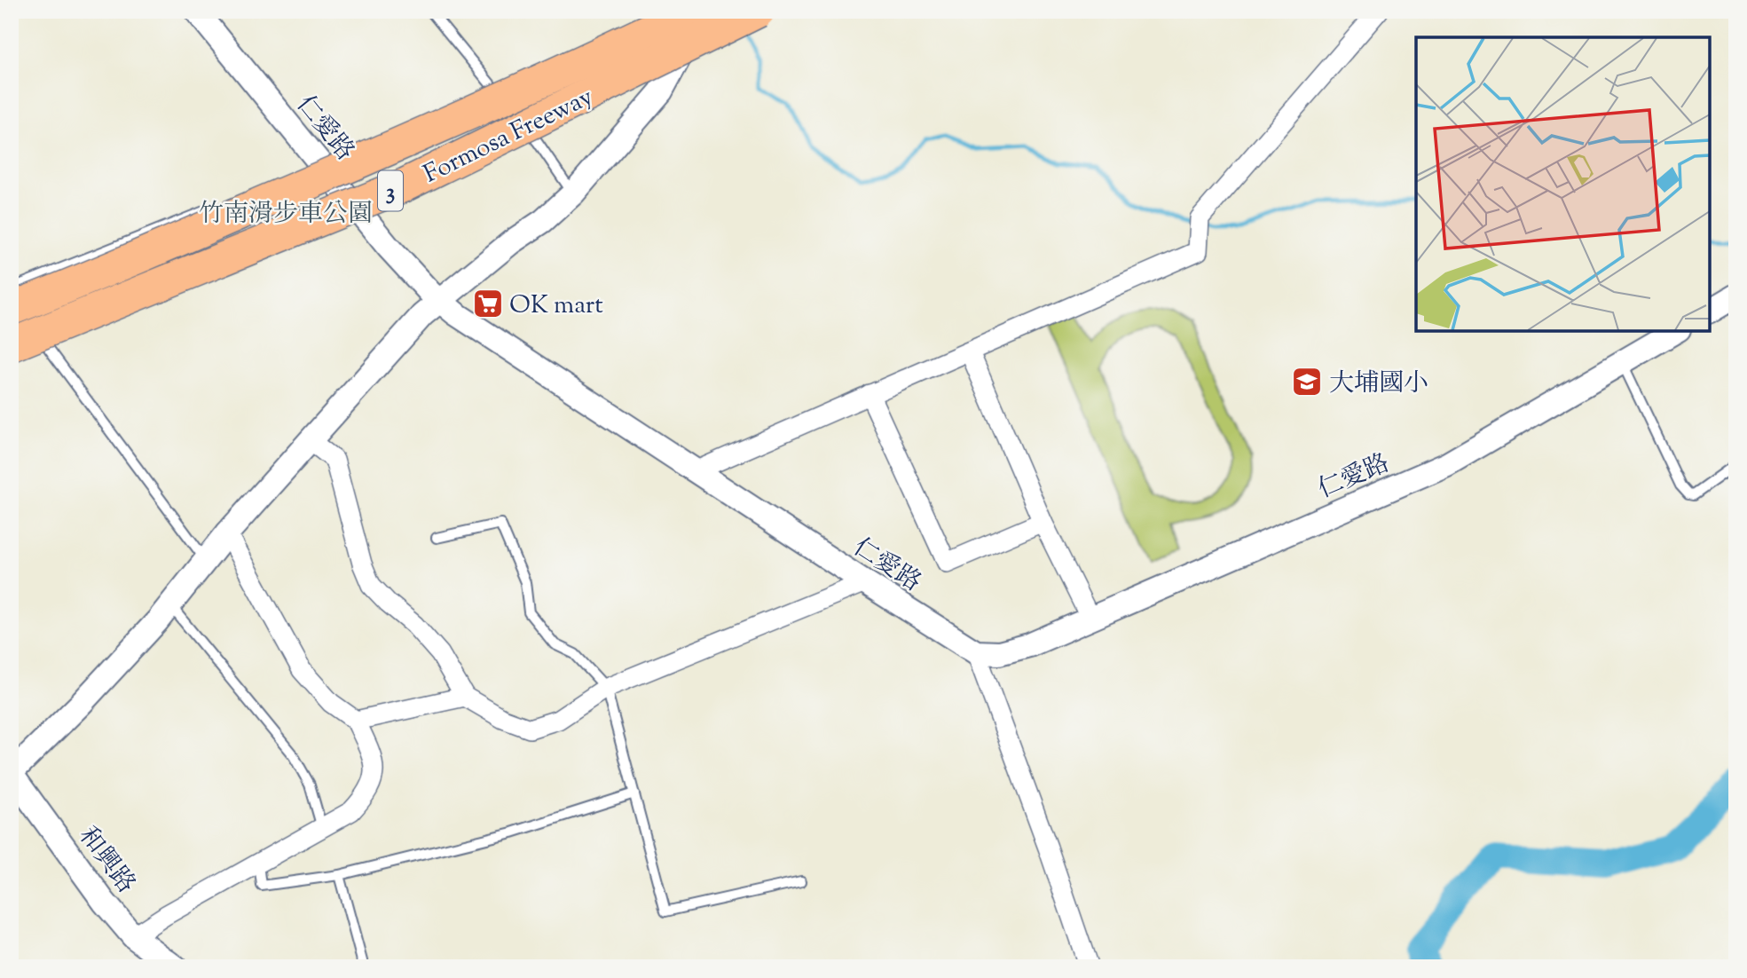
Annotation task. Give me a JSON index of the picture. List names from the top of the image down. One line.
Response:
{"streets":{"highway":["Formosa Freeway","3"],"street":["仁愛路","和興路"]},"parks":["竹南滑步車公園"],"places":{"supermarket":["OK mart"],"school or university":["大埔國小"]}}
